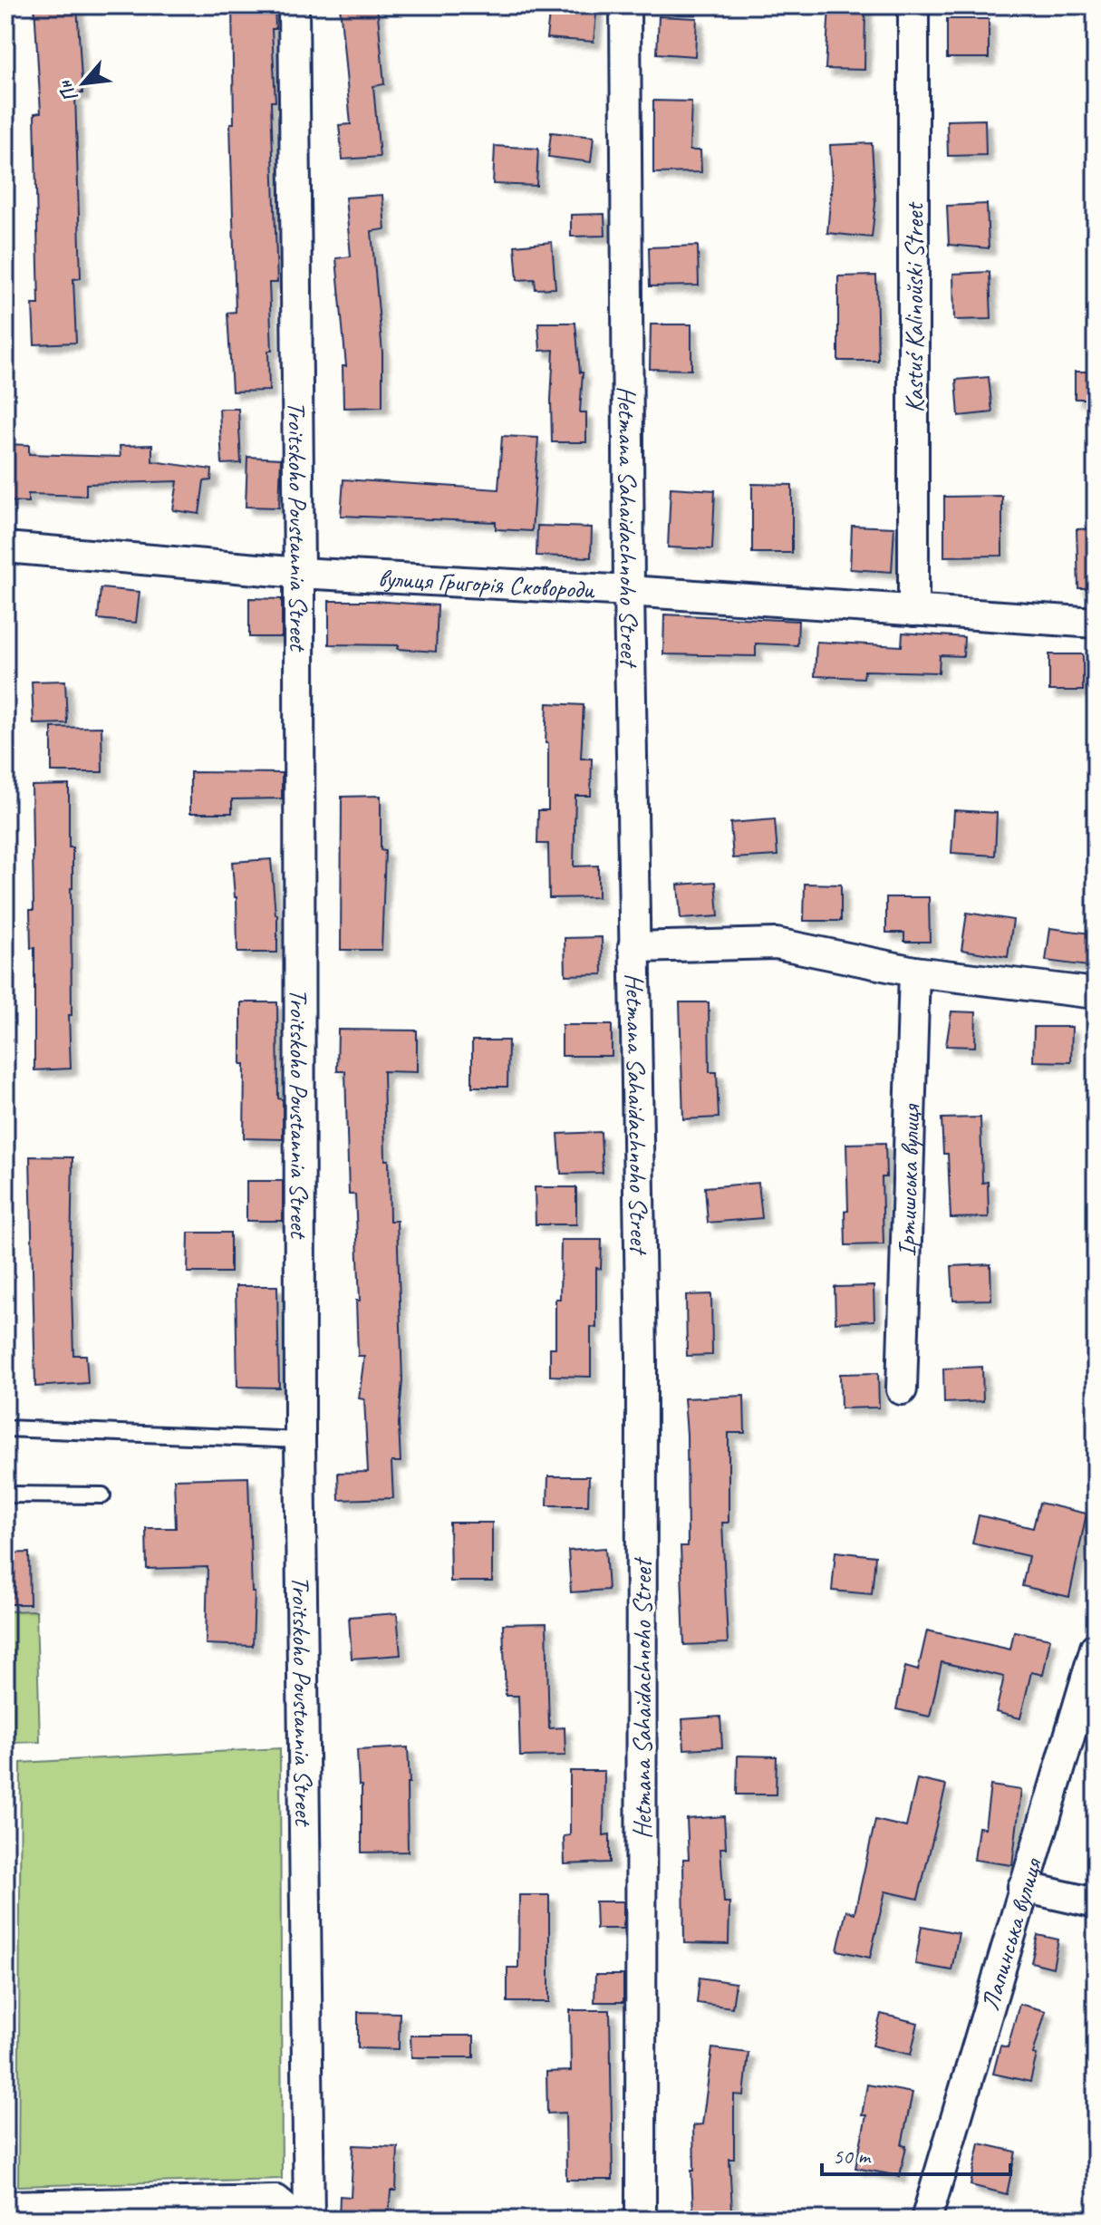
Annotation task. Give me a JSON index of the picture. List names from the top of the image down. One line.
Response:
{"streets":{"street":["Kastuś Kalinoŭski Street","Troitskoho Povstannia Street","Hetmana Sahaidachnoho Street","вулиця Григорія Сковороди","Іртишська вулиця","Лапинська вулиця"]},"crossings":[["Kastuś Kalinoŭski Street","вулиця Григорія Сковороди"],["Troitskoho Povstannia Street","вулиця Григорія Сковороди"],["Hetmana Sahaidachnoho Street","вулиця Григорія Сковороди"]],"scale_bar":"50 m","north":"bottom left"}
